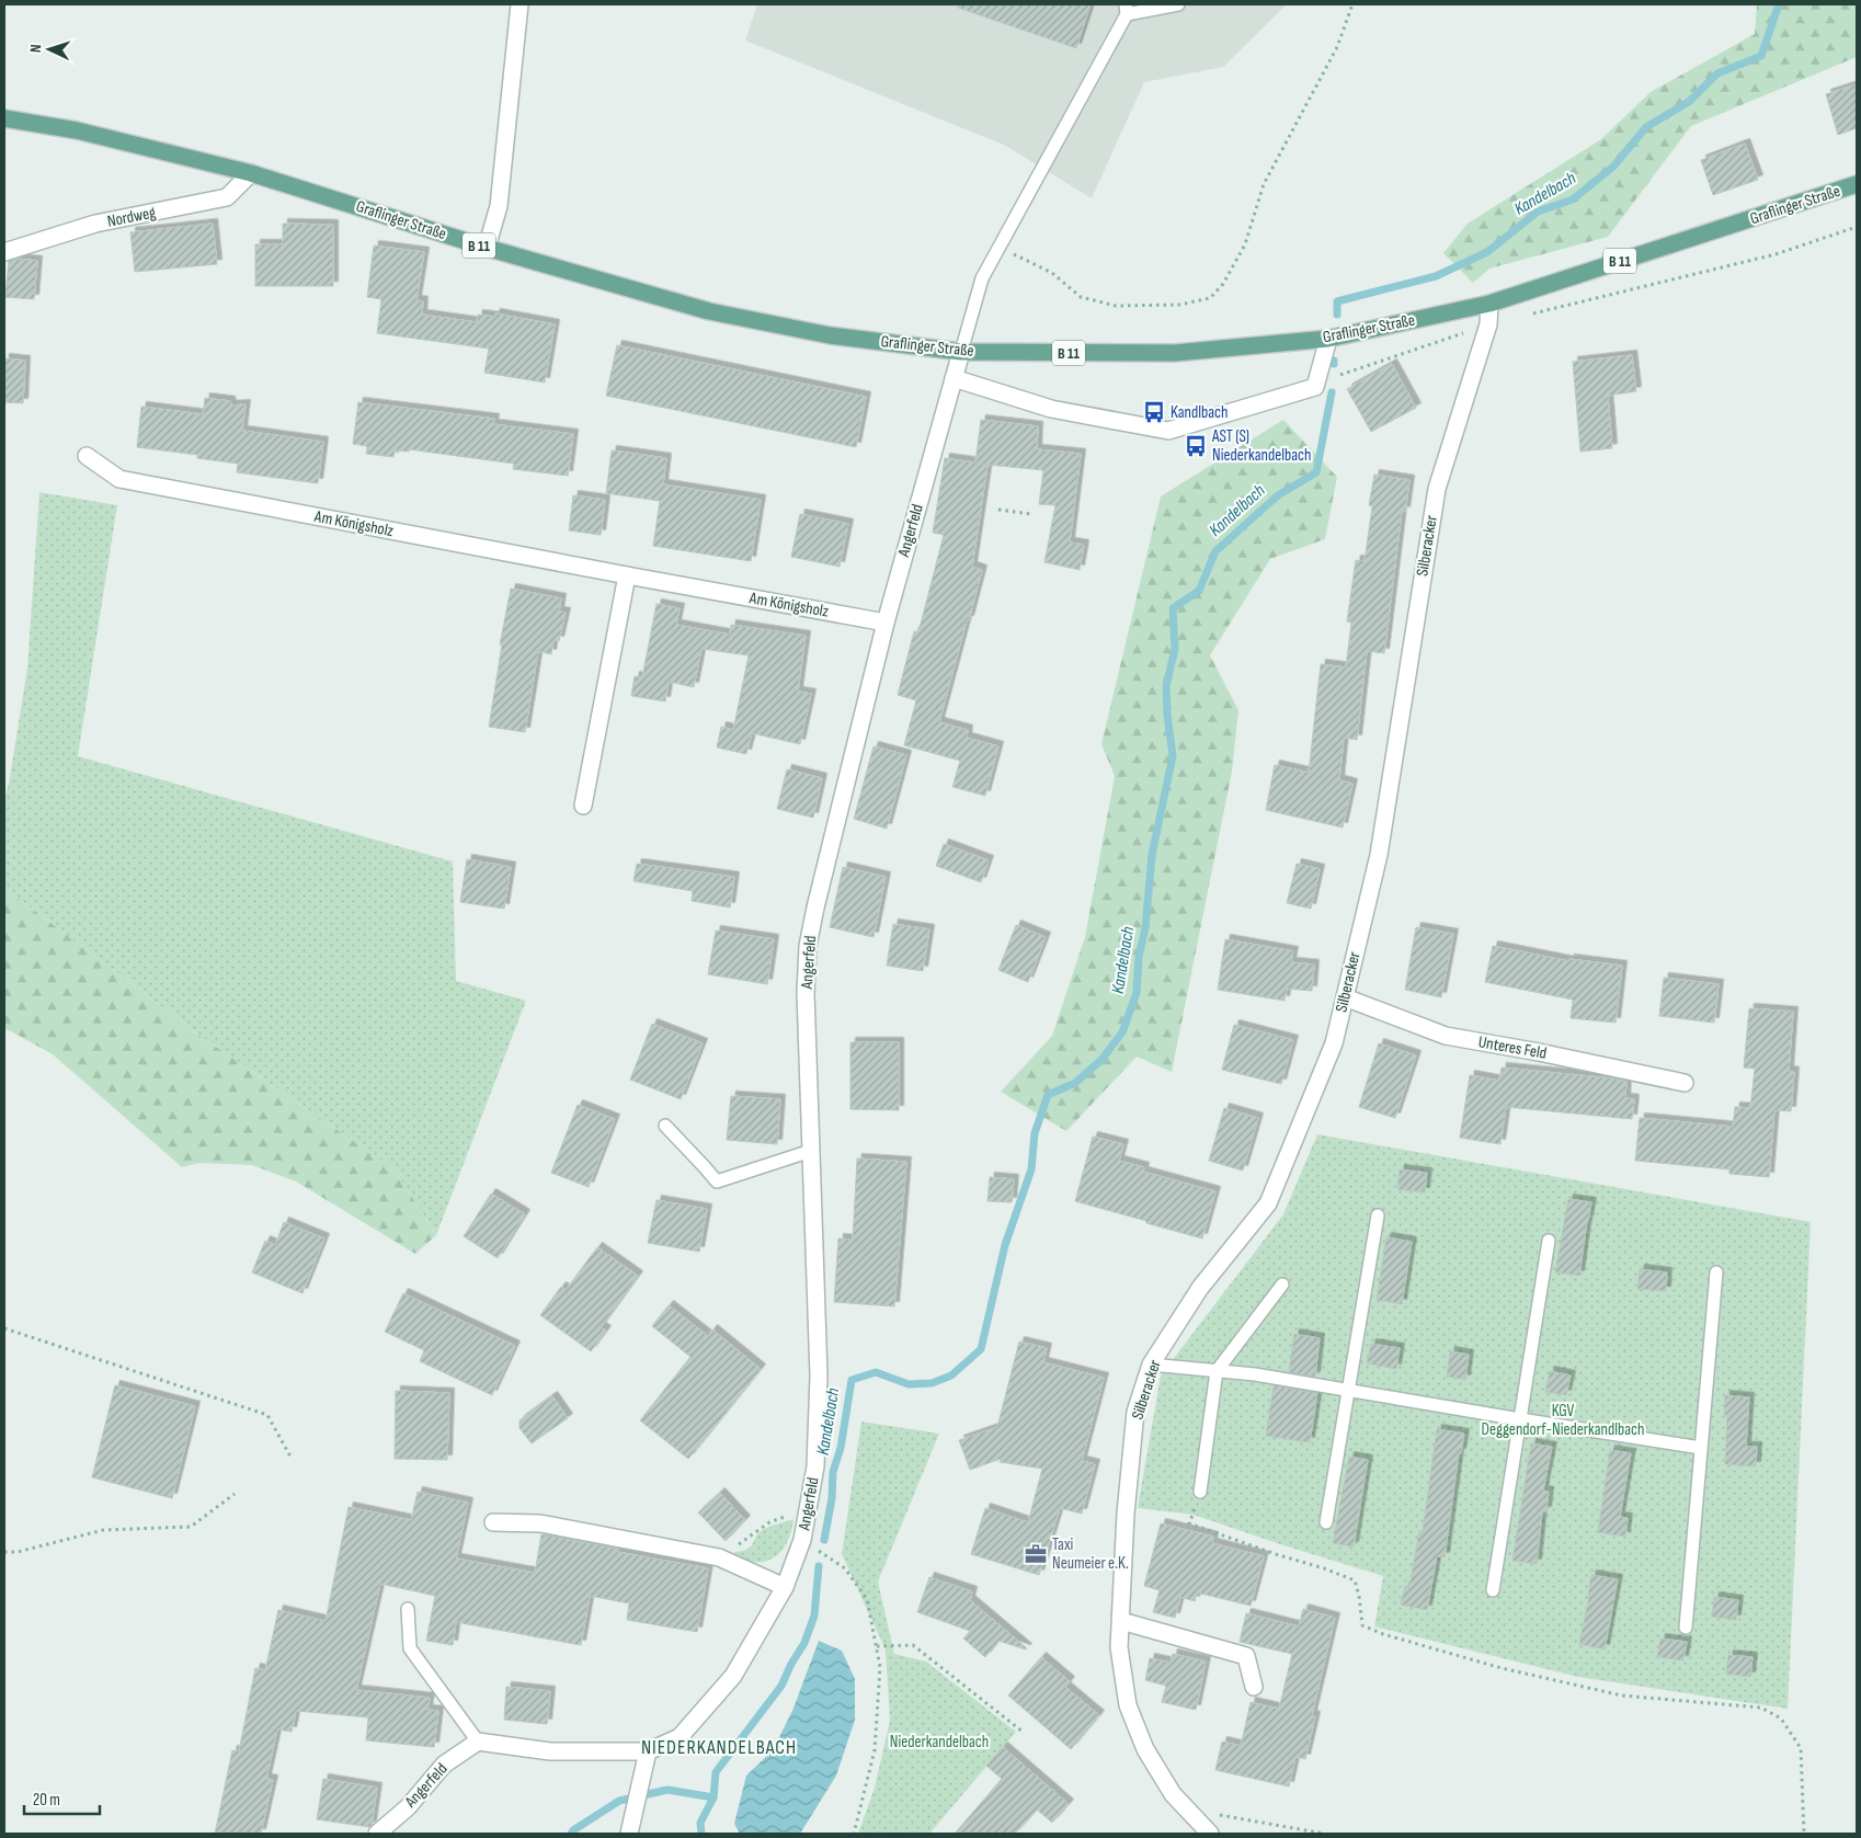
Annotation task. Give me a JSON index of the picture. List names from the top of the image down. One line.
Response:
{"streets":{"main road":["Graflinger Straße","B 11"],"street":["Nordweg","Am Königsholz","Angerfeld","Silberacker","Unteres Feld"]},"crossings":[["Graflinger Straße","Nordweg"],["Graflinger Straße","Angerfeld"],["Graflinger Straße","Silberacker"],["Am Königsholz","Angerfeld"],["Silberacker","Unteres Feld"]],"districts":["NIEDERKANDELBACH"],"water":["Kandelbach"],"parks":["KGV Deggendorf-Niederkandlbach","Niederkandelbach"],"places":{"bus stop":["Kandlbach","AST (S) Niederkandelbach"],"office":["Taxi Neumeier e.K."]},"scale_bar":"20 m","north":"left"}
